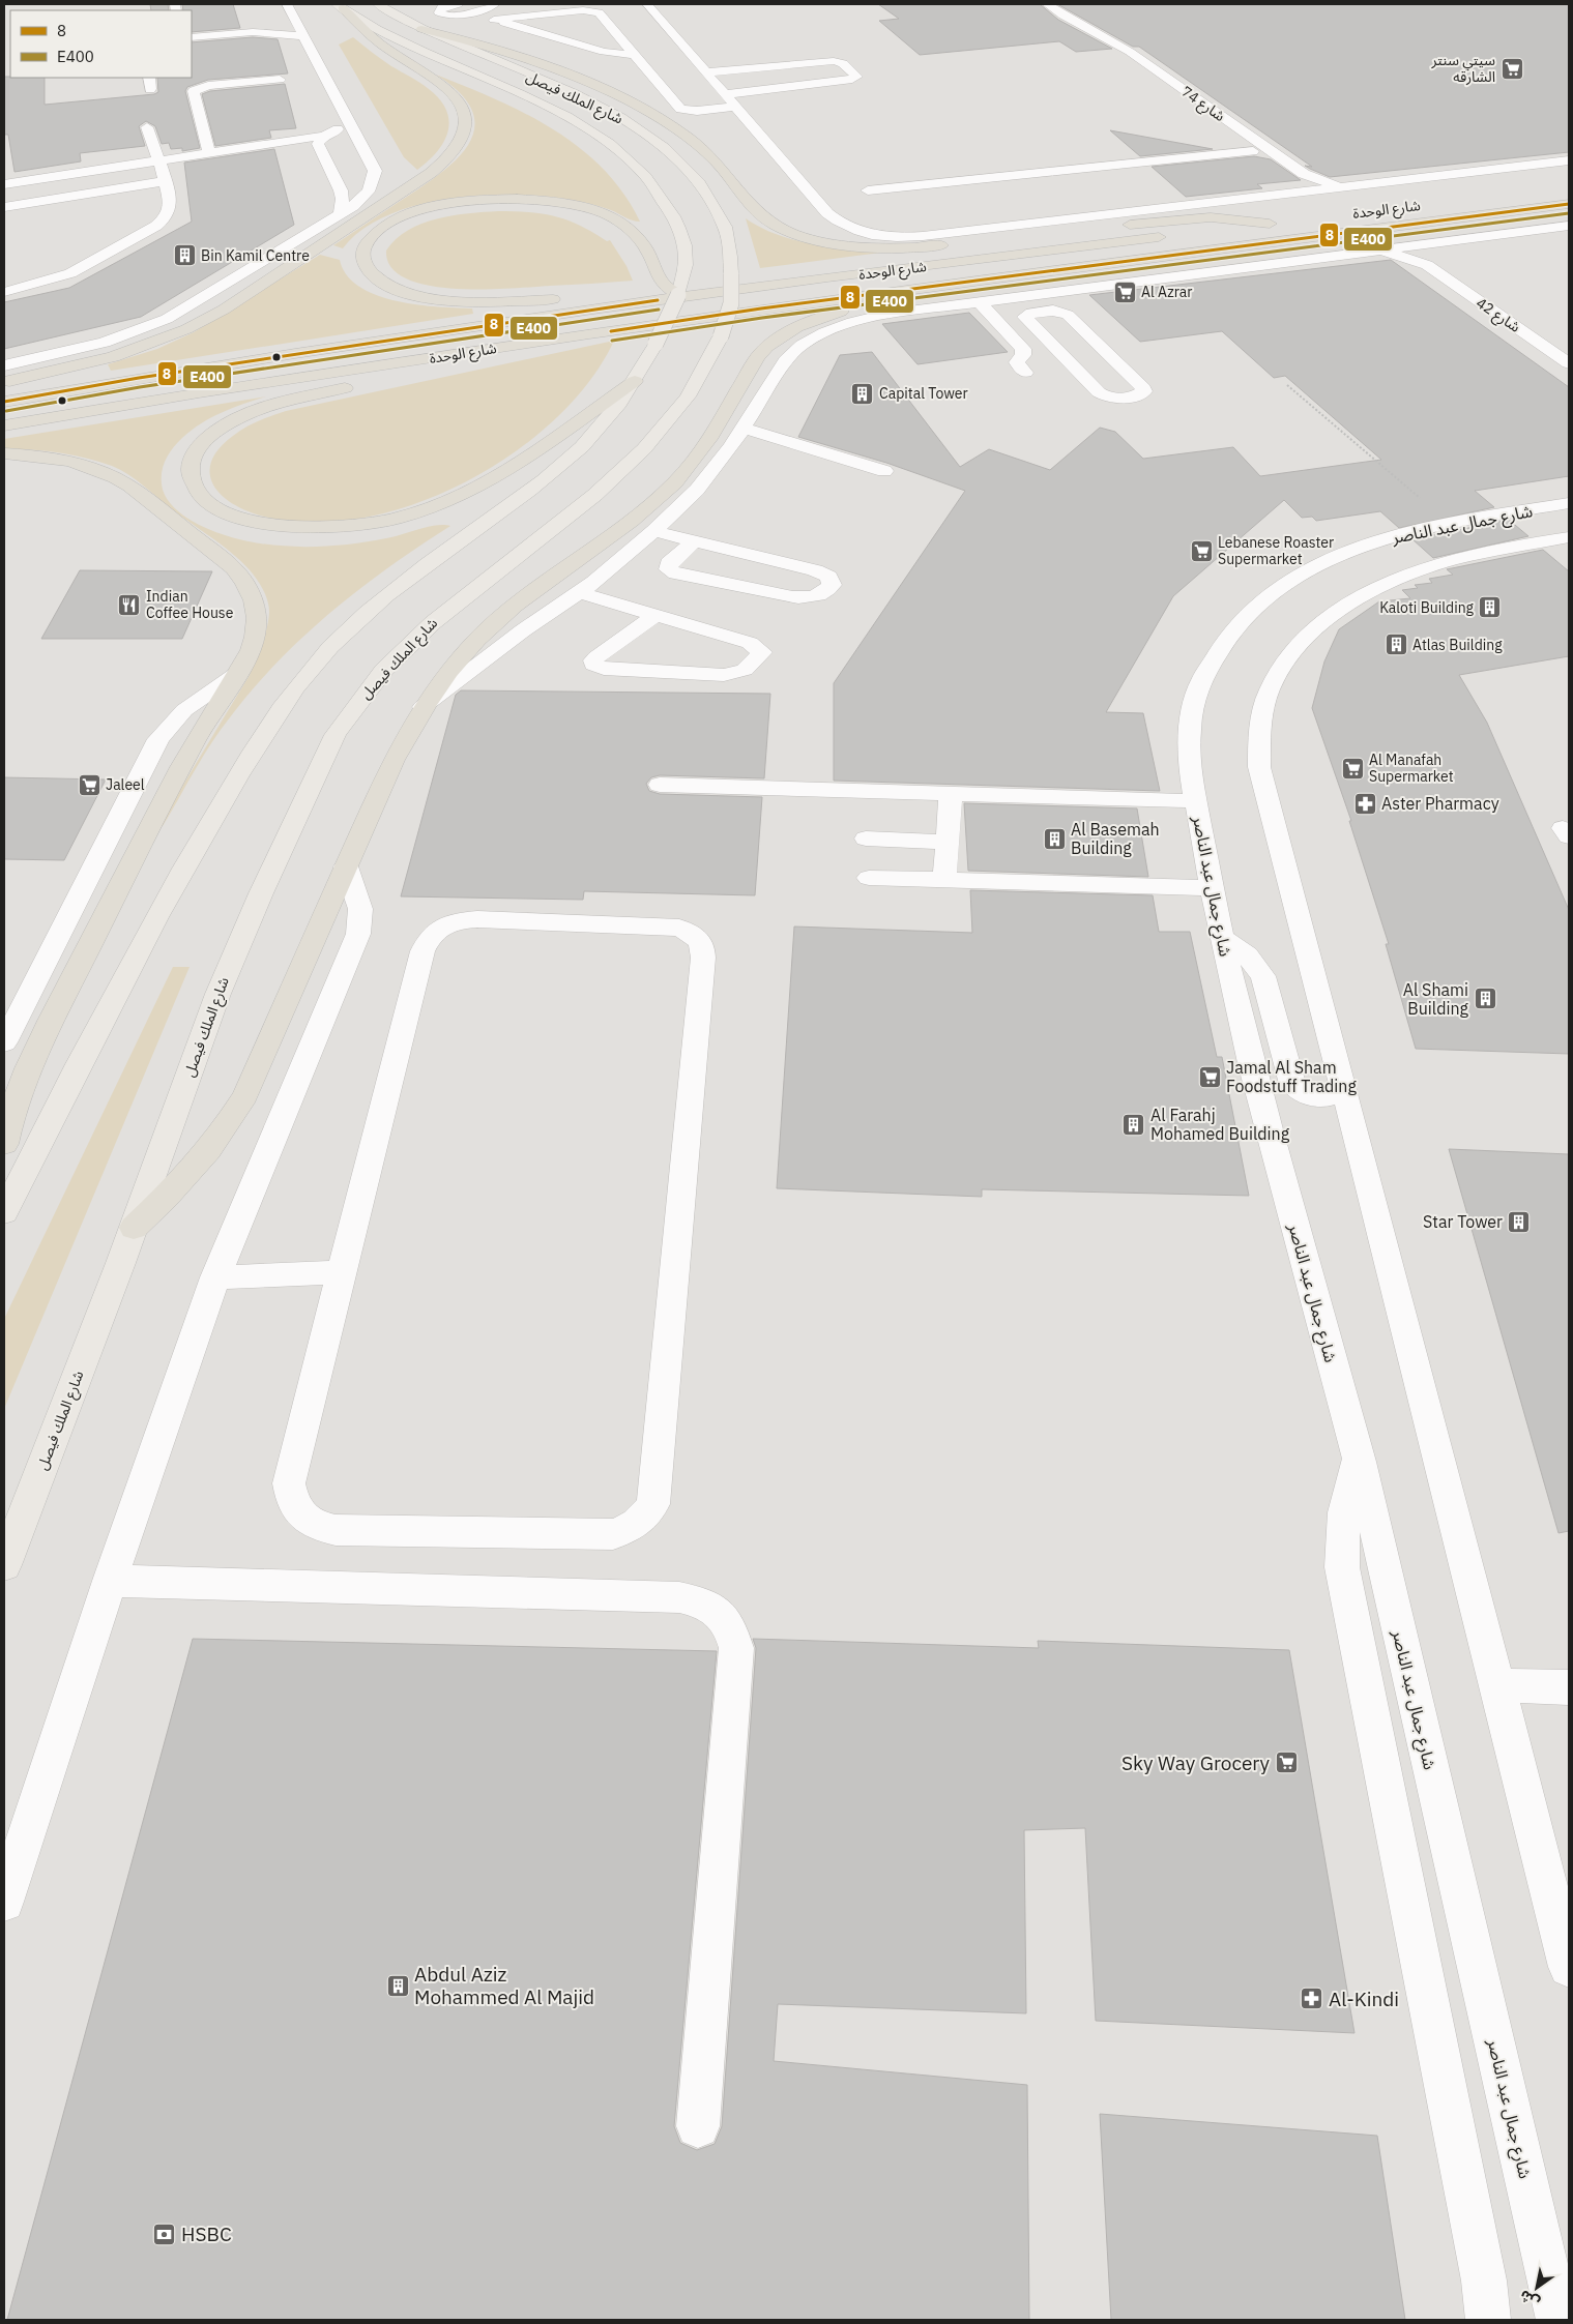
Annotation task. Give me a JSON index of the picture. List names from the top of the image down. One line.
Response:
{"streets":{"highway":["شارع الوحدة"],"main road":["شارع الملك فيصل"],"street":["شارع 74","شارع 42","شارع جمال عبد الناصر"]},"crossings":[["شارع الملك فيصل","شارع الوحدة"]],"places":{"supermarket":["سيتي سنتر الشارقه","Al Azrar","Lebanese Roaster Supermarket","Al Manafah Supermarket","Jaleel","Jamal Al Sham Foodstuff Trading","Sky Way Grocery"],"building":["Bin Kamil Centre","Capital Tower","Kaloti Building","Atlas Building","Al Basemah Building","Al Shami Building","Al Farahj Mohamed Building","Star Tower","Abdul Aziz Mohammed Al Majid"],"restaurant":["Indian Coffee House"],"pharmacy":["Aster Pharmacy","Al-Kindi"],"bank":["HSBC"]},"lines":["transit line 8","transit line E400"],"legend":["8","E400"],"north":"bottom left"}
